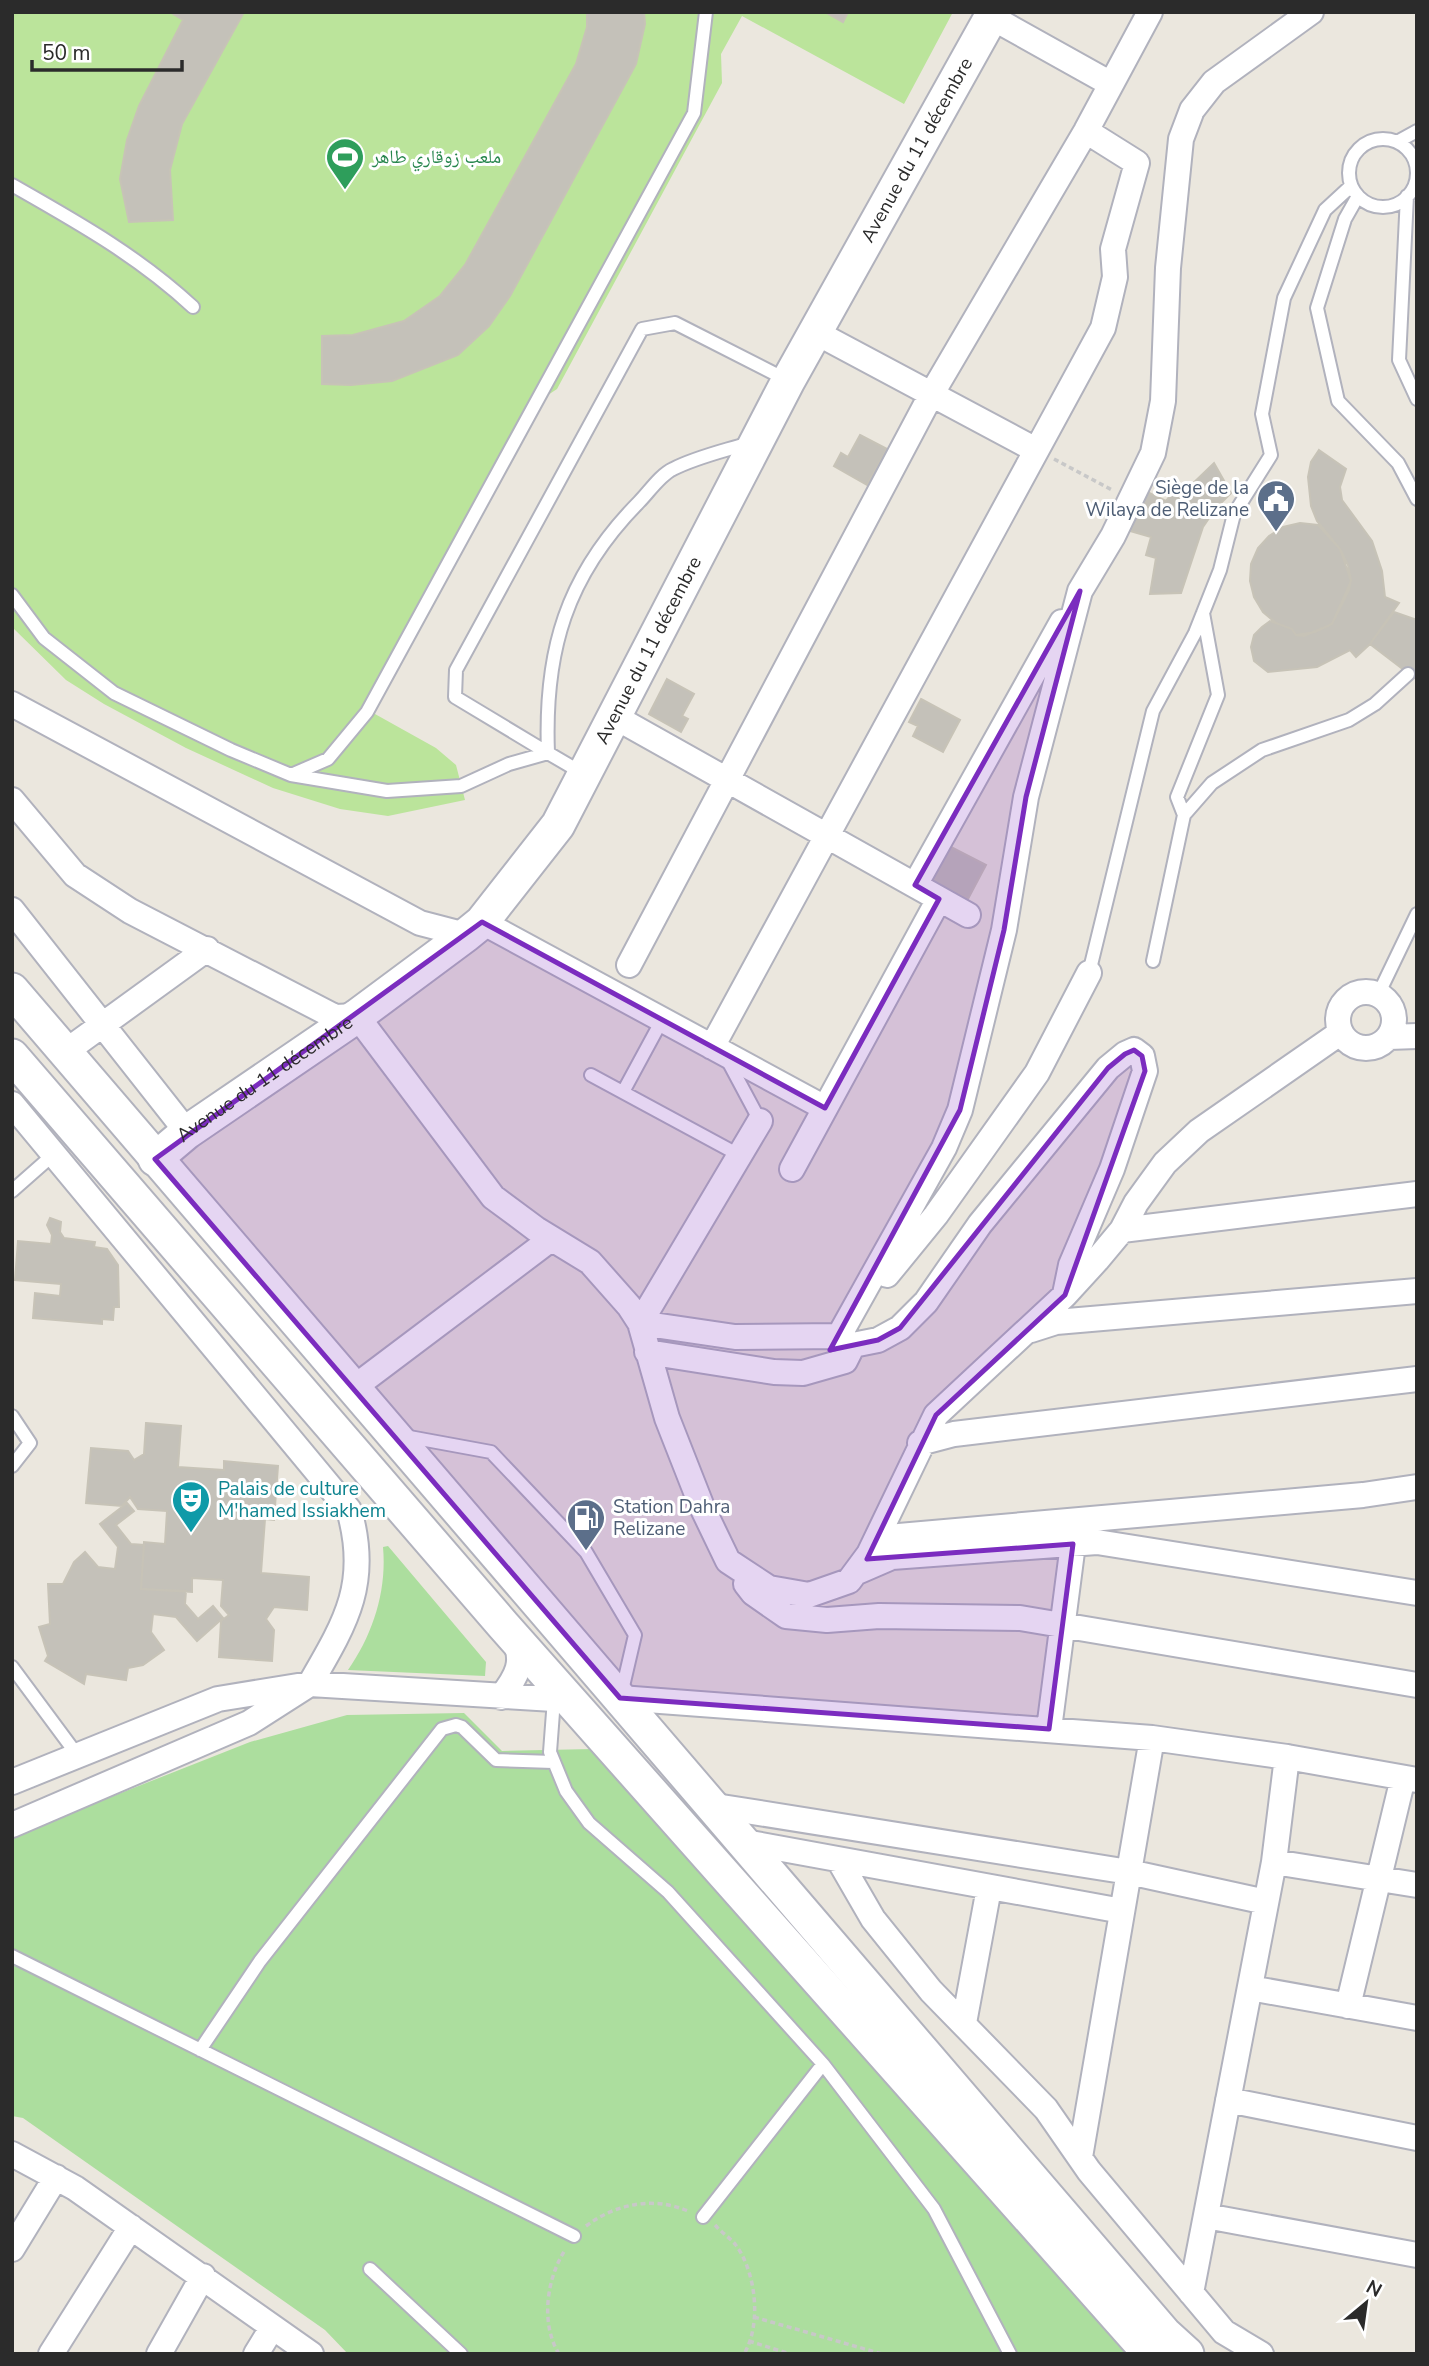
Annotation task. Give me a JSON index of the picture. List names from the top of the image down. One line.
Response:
{"streets":{"main road":["Avenue du 11 décembre"]},"places":{"sports":["ملعب زوقاري طاهر"],"public building":["Siège de la Wilaya de Relizane"],"theatre":["Palais de culture M'hamed Issiakhem"],"fuel station":["Station Dahra Relizane"]},"scale_bar":"50 m","north":"top right"}
